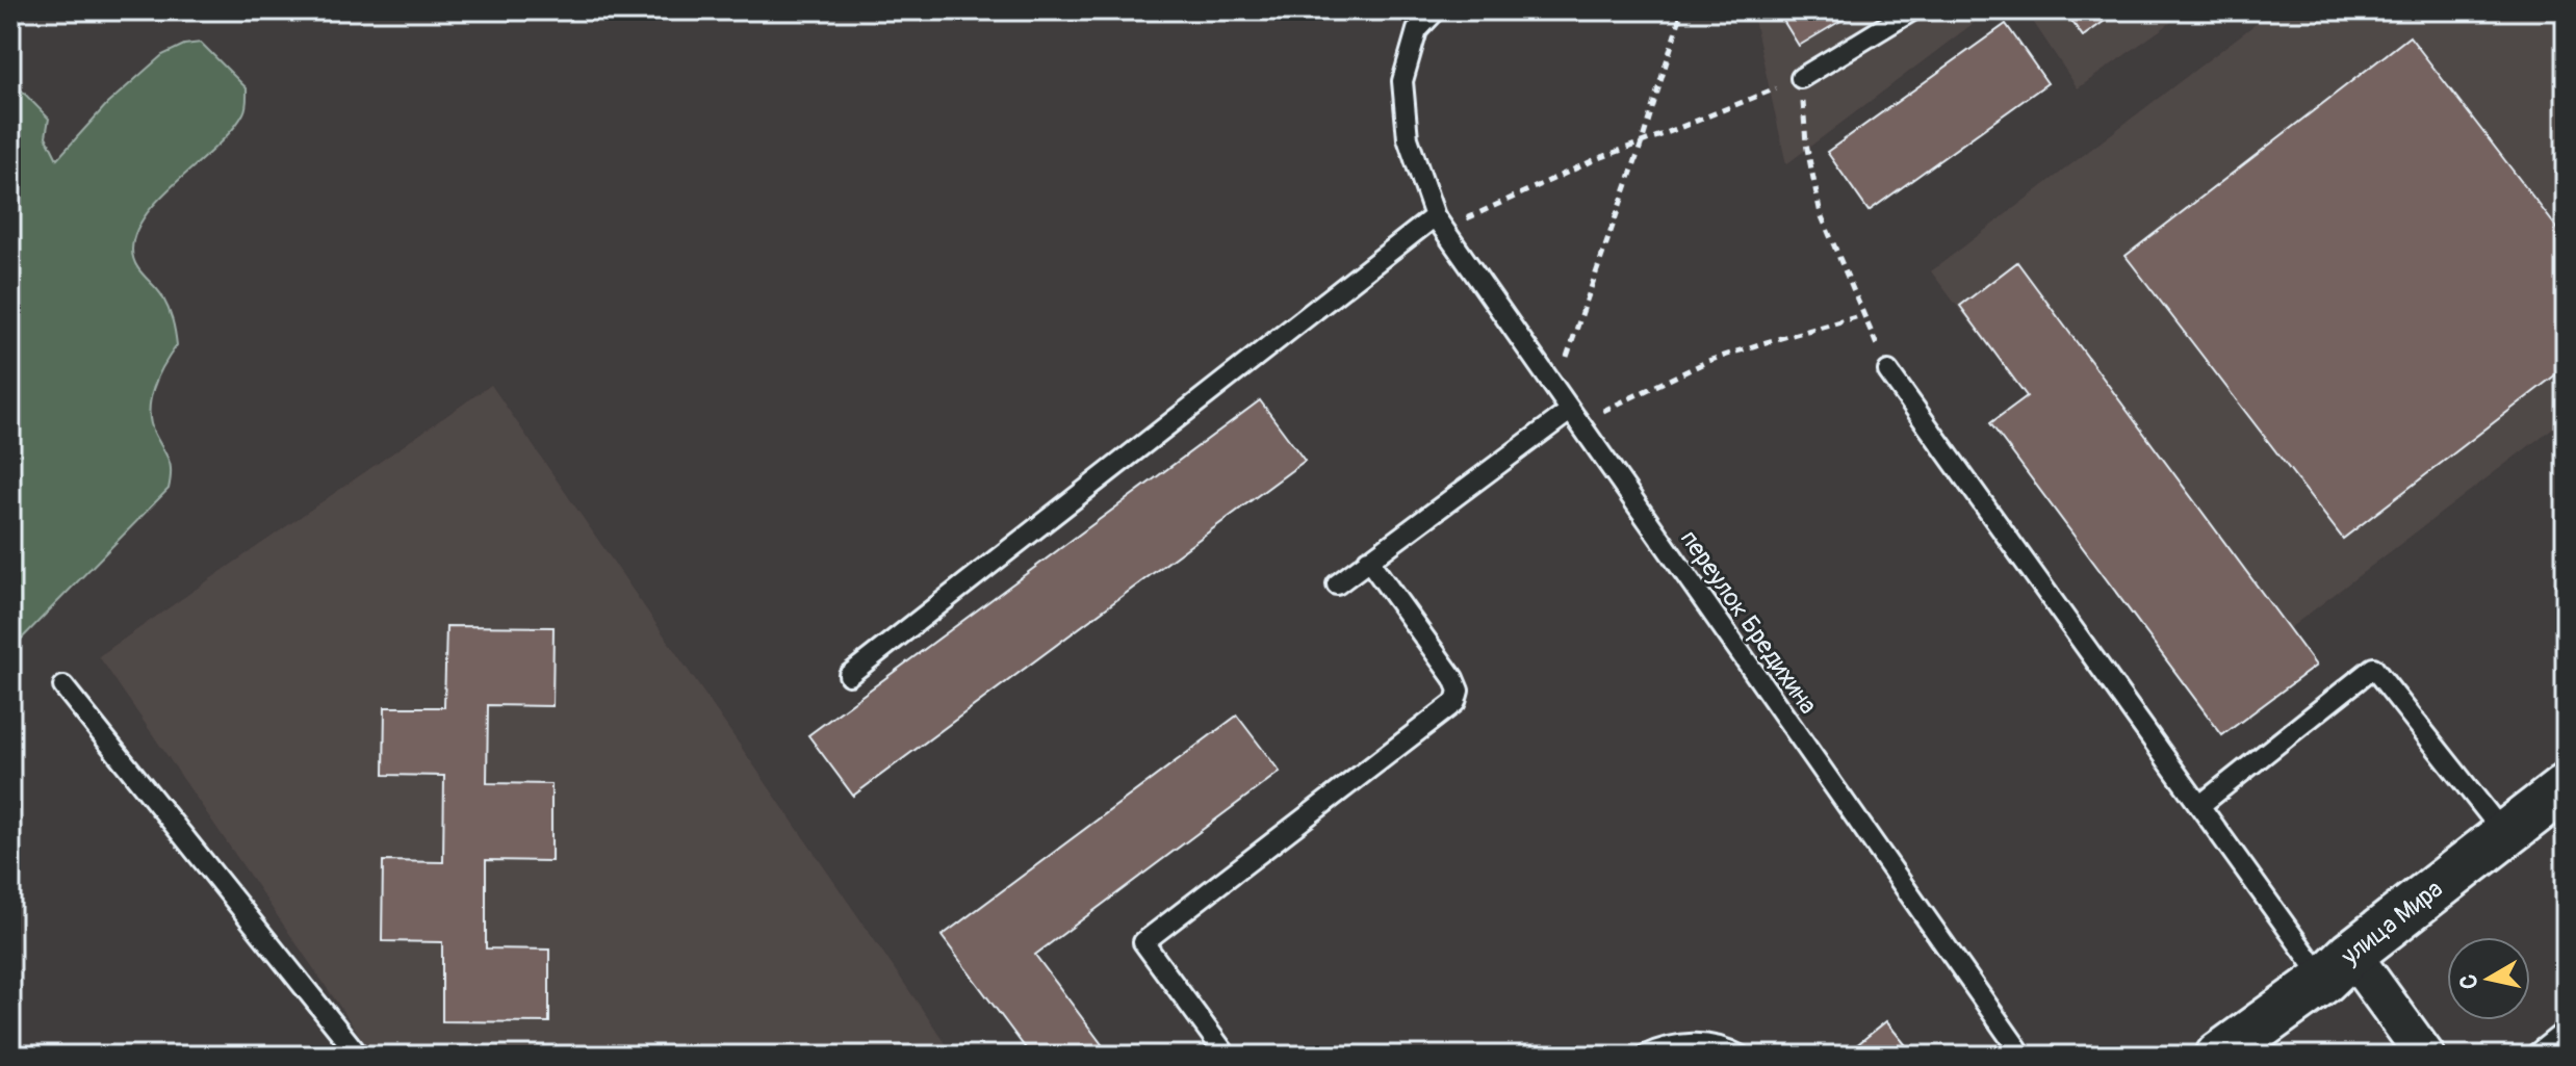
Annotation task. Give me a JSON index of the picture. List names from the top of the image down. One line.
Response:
{"streets":{"main road":["улица Мира"],"lane":["переулок Бредихина"]},"north":"left"}
